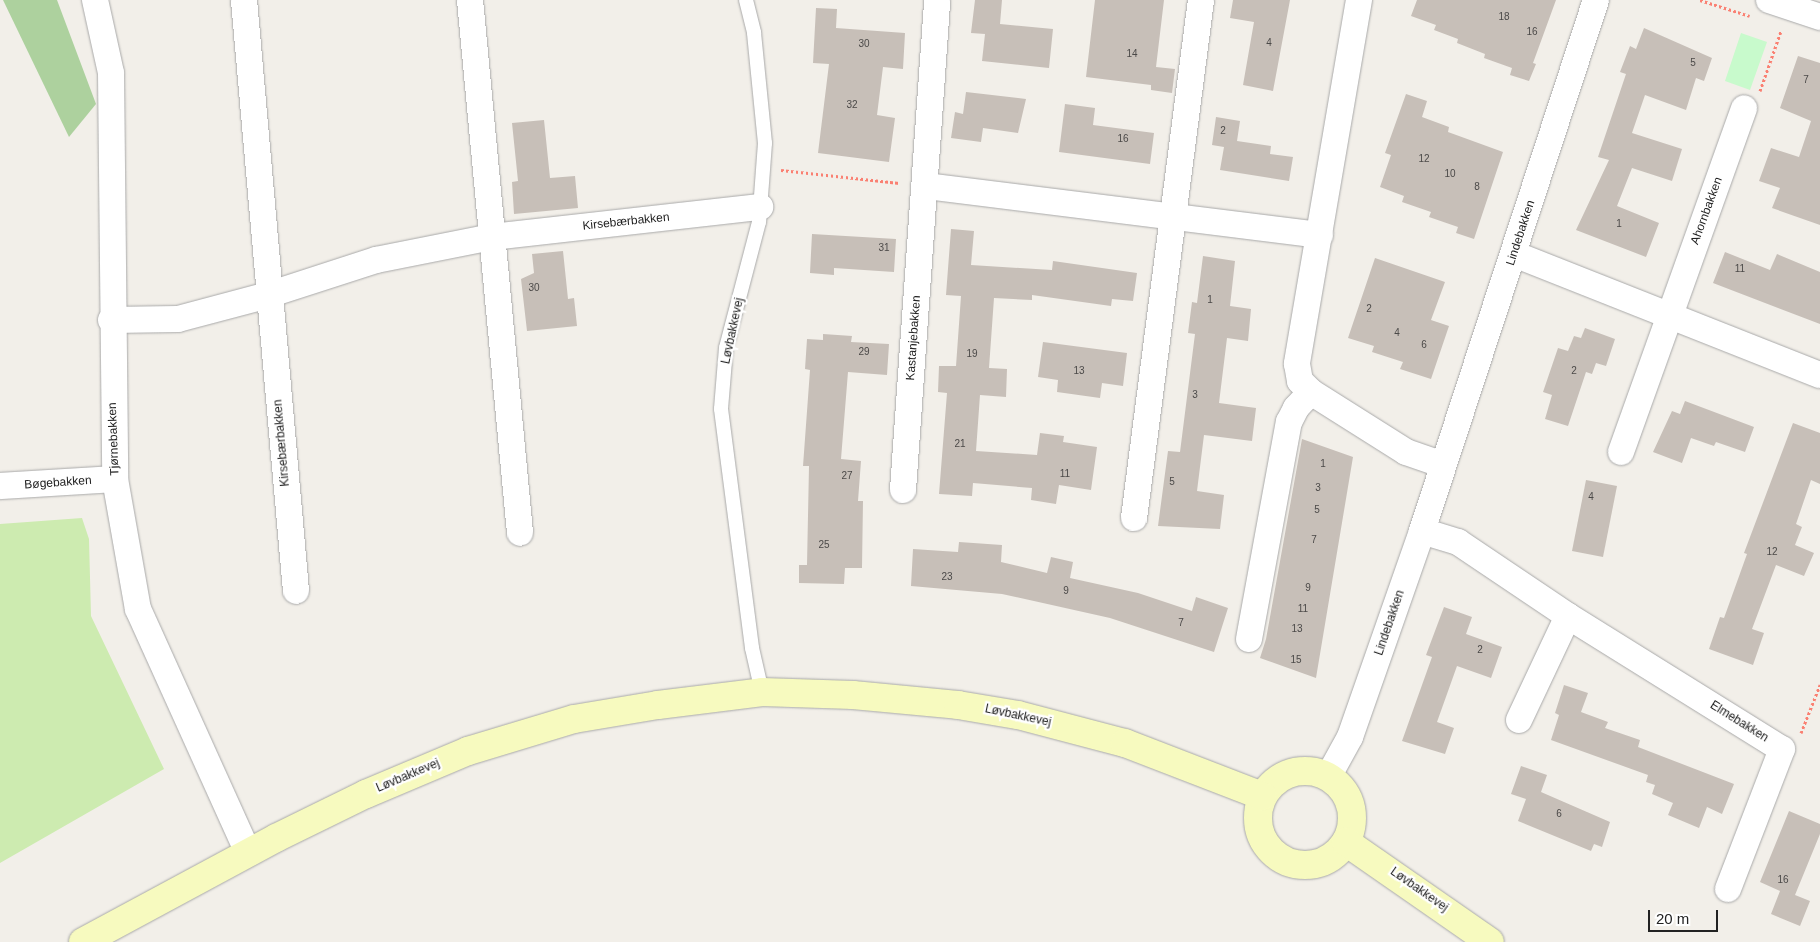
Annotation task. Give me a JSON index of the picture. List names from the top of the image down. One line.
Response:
{"streets":{"street":["Ahornbakken","Kirsebærbakken","Lindebakken","Løvbakkevej","Kastanjebakken","Tjørnebakken","Bøgebakken","Elmebakken"]},"crossings":[["Kirsebærbakken","Løvbakkevej"],["Kirsebærbakken","Tjørnebakken"],["Lindebakken","Løvbakkevej"],["Lindebakken","Elmebakken"],["Løvbakkevej","Tjørnebakken"],["Tjørnebakken","Bøgebakken"]],"house_numbers":["18","16","4","30","14","5","7","32","2","16","12","10","8","1","31","11","30","1","2","4","6","29","19","13","2","3","21","1","11","27","5","3","4","5","7","25","12","23","9","9","11","7","13","2","15","6","16"],"scale_bar":"20 m"}
